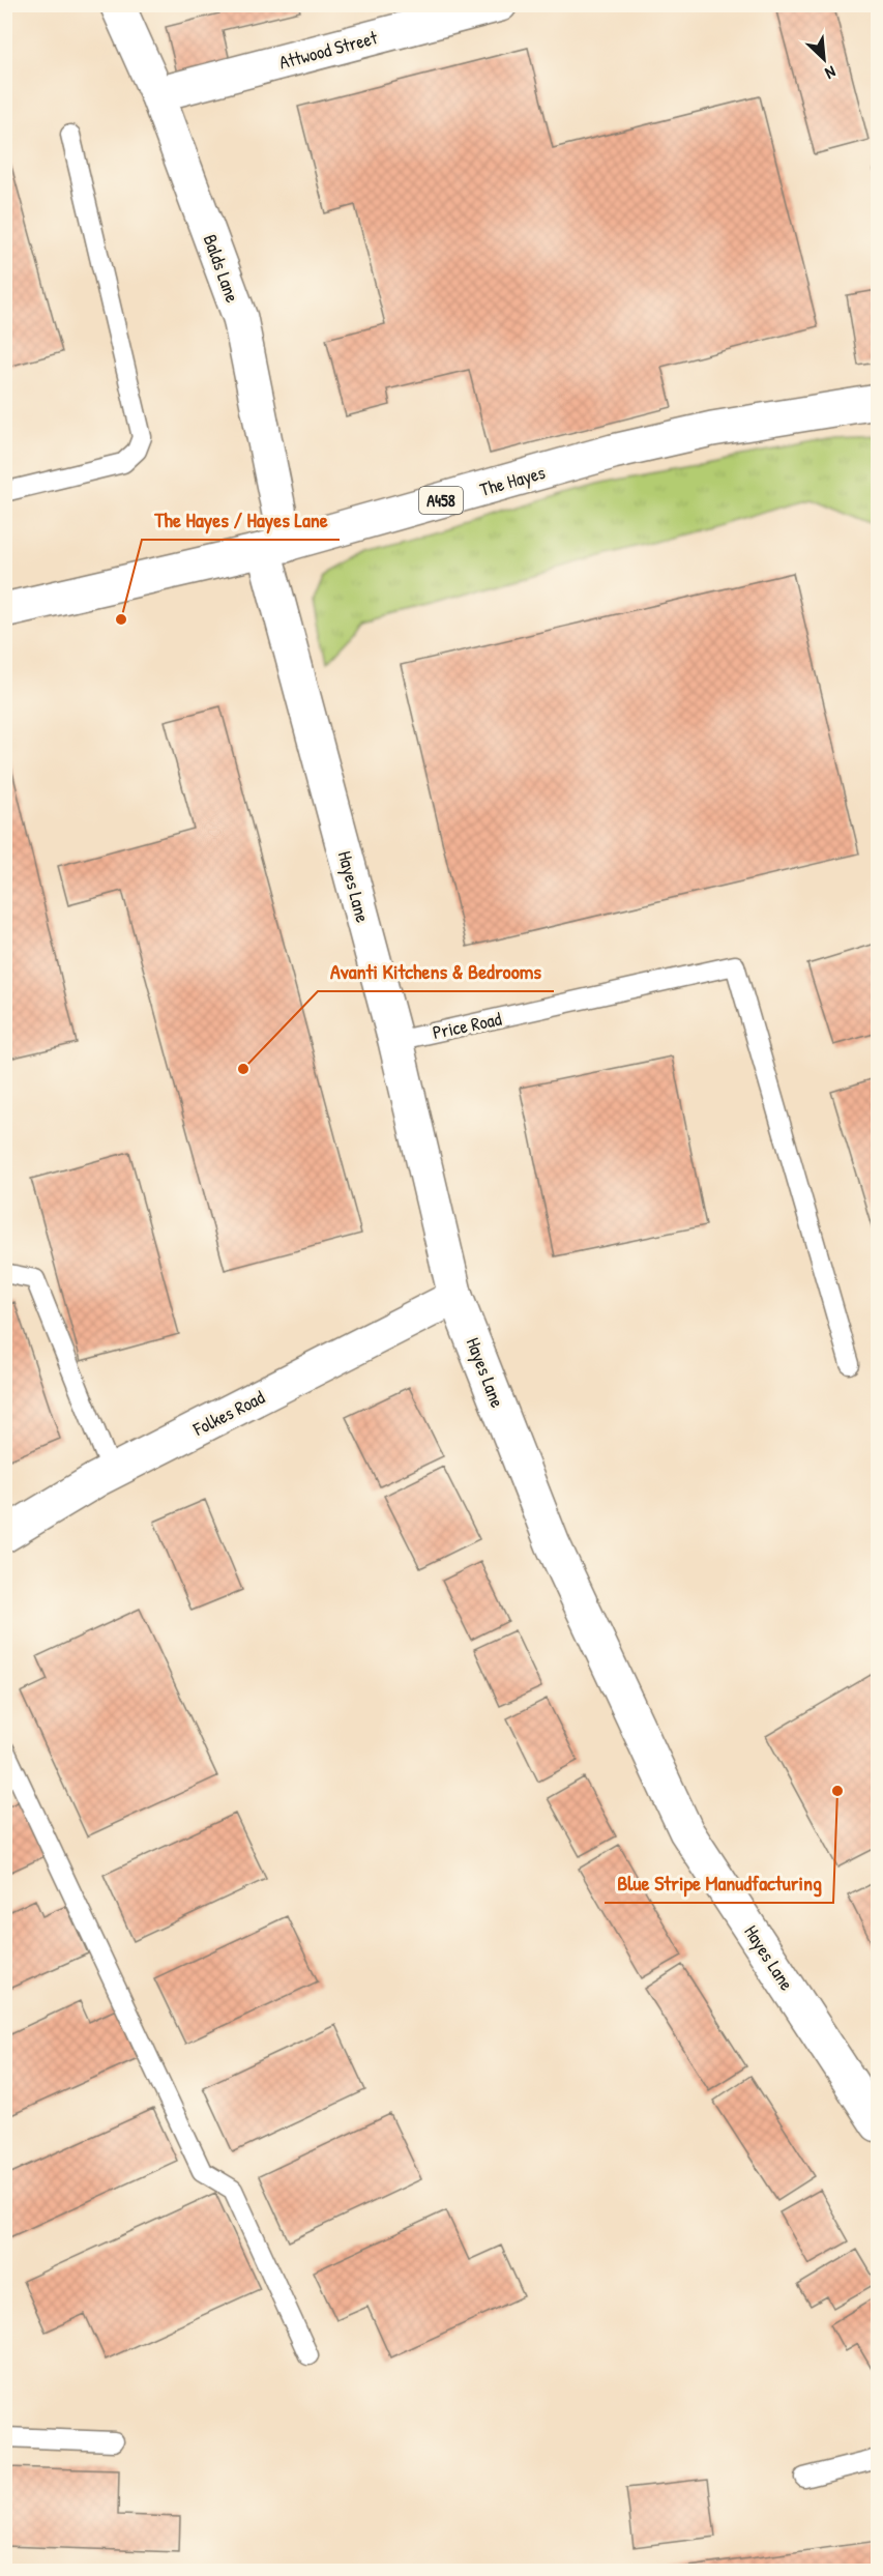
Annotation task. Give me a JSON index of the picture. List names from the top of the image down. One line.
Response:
{"streets":{"main road":["Attwood Street","Balds Lane","The Hayes","A458","Hayes Lane","Folkes Road"],"lane":["Price Road"]},"crossings":[["Attwood Street","Balds Lane"],["Balds Lane","The Hayes"],["Balds Lane","Hayes Lane"],["The Hayes","Hayes Lane"],["Hayes Lane","Price Road"],["Hayes Lane","Folkes Road"]],"places":["The Hayes / Hayes Lane","Avanti Kitchens & Bedrooms","Blue Stripe Manudfacturing"],"north":"bottom right"}
